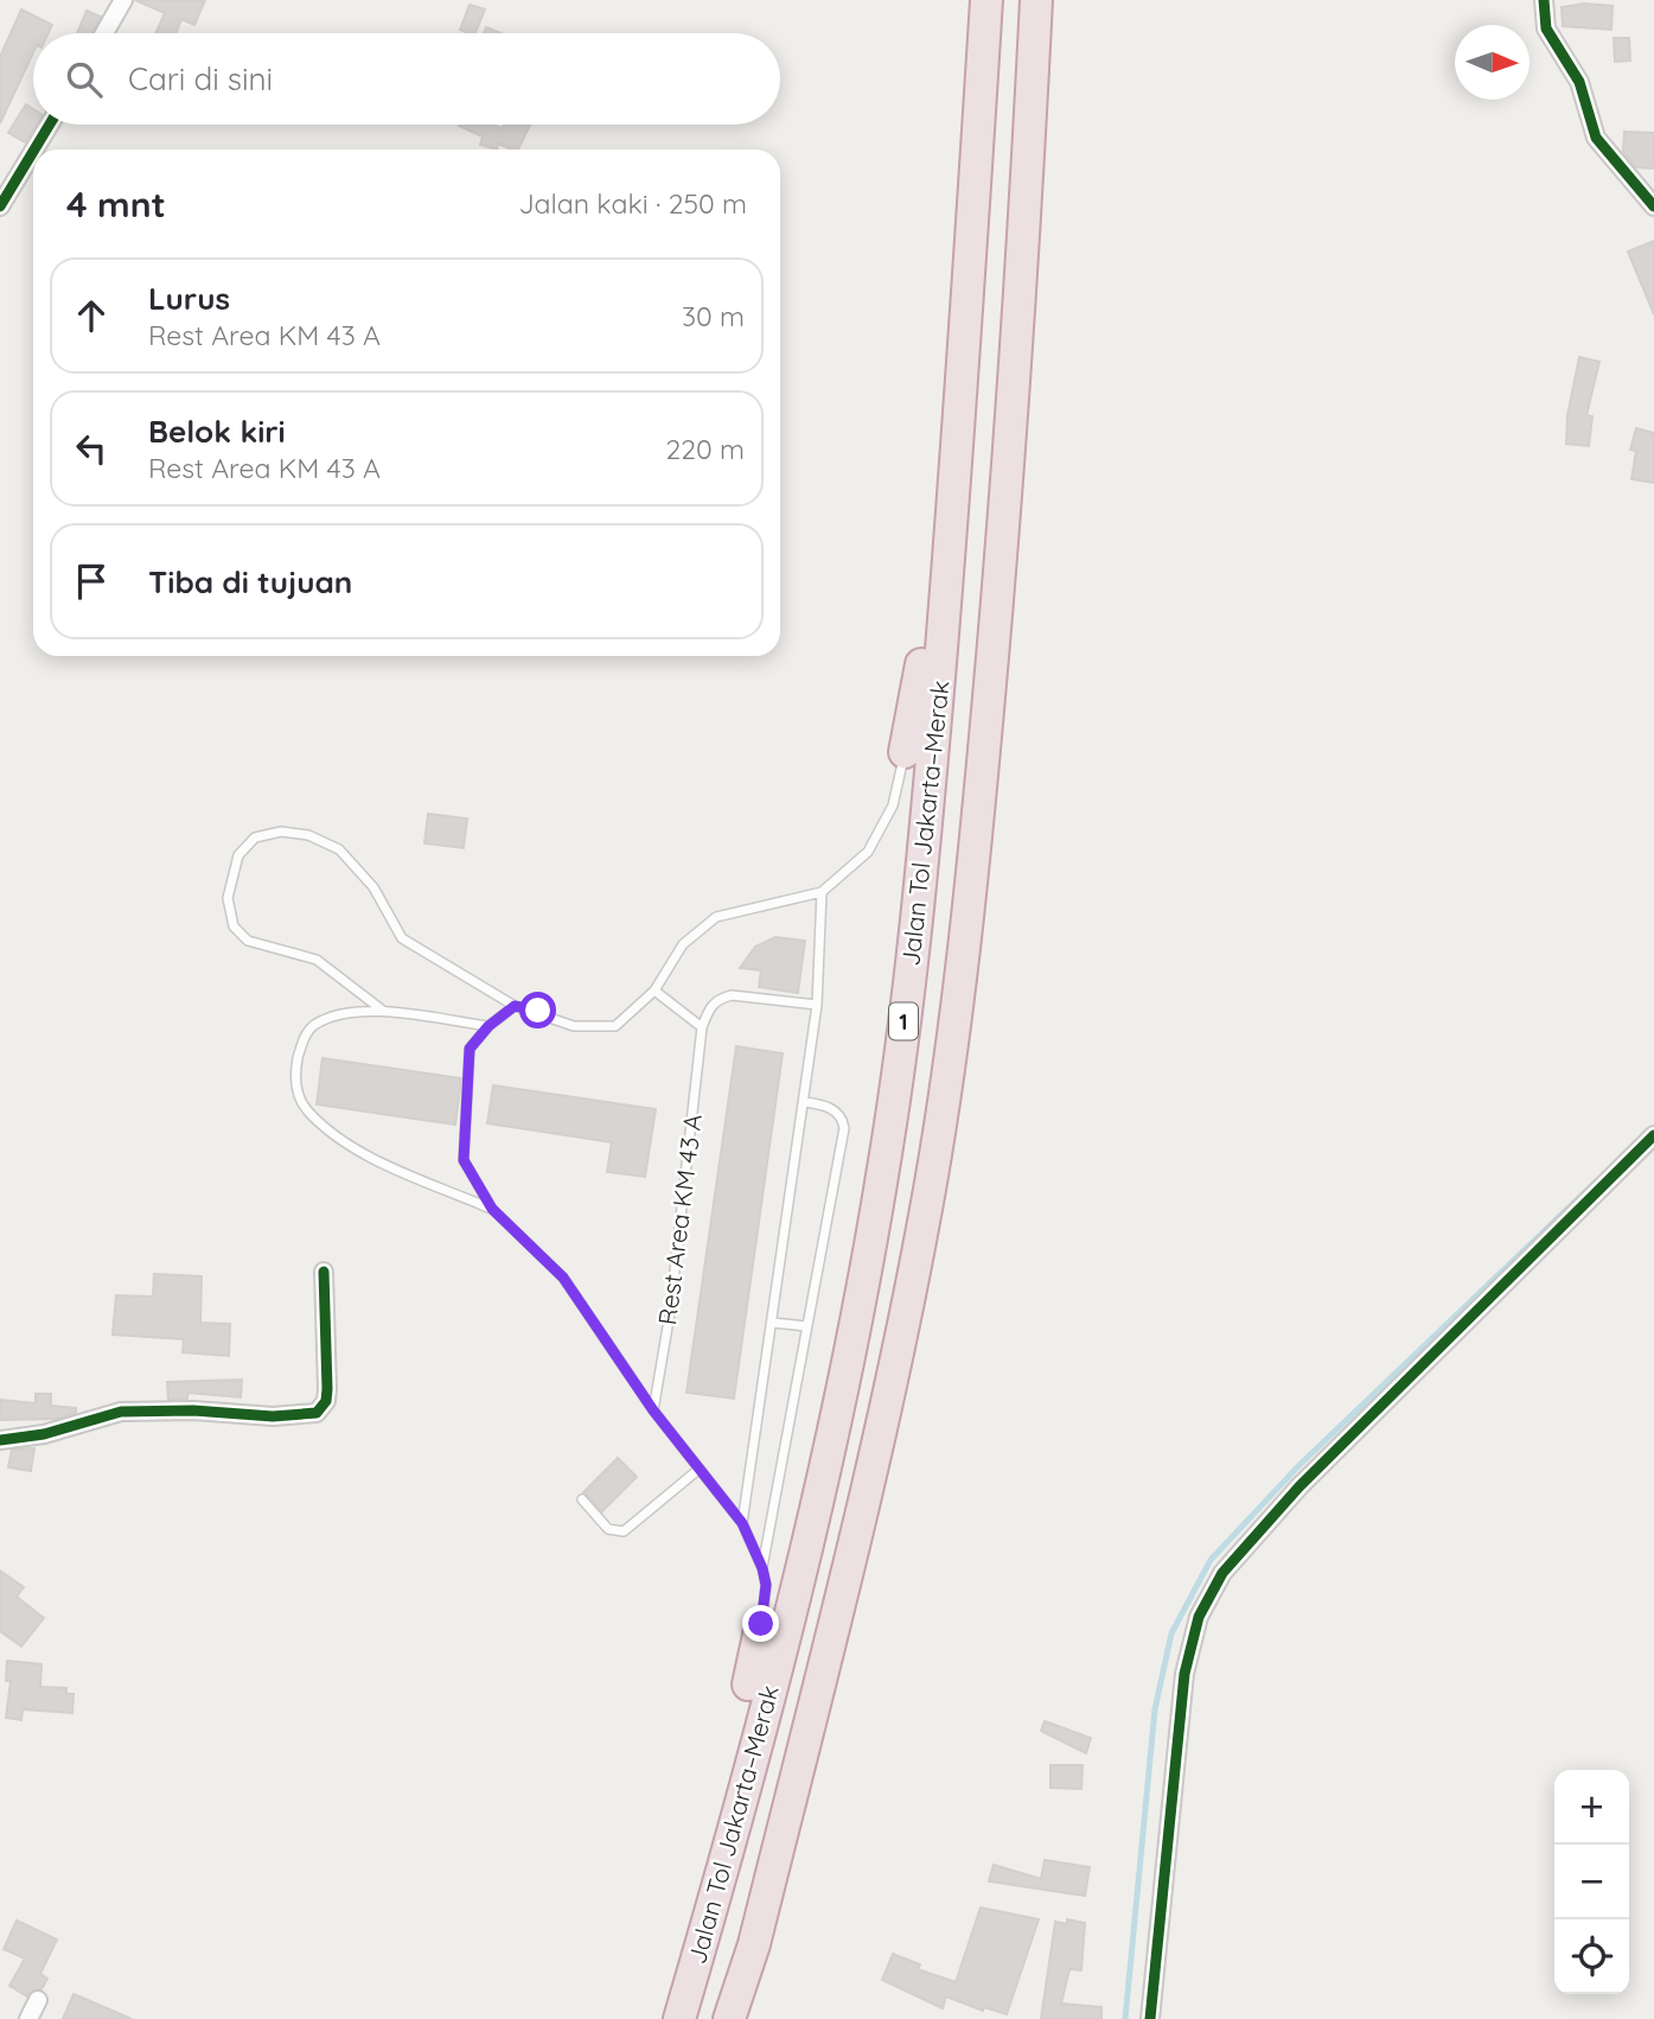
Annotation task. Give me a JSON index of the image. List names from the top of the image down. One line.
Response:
{"streets":{"highway":["Jalan Tol Jakarta–Merak","1"],"lane":["Rest Area KM 43 A"]},"north":"right","page":{"search":"Cari di sini","heading":["4 mnt","Jalan kaki · 250 m"],"list":[["Lurus","Rest Area KM 43 A","30 m"],["Belok kiri","Rest Area KM 43 A","220 m"],"Tiba di tujuan"],"map_buttons":["+","−"]}}
